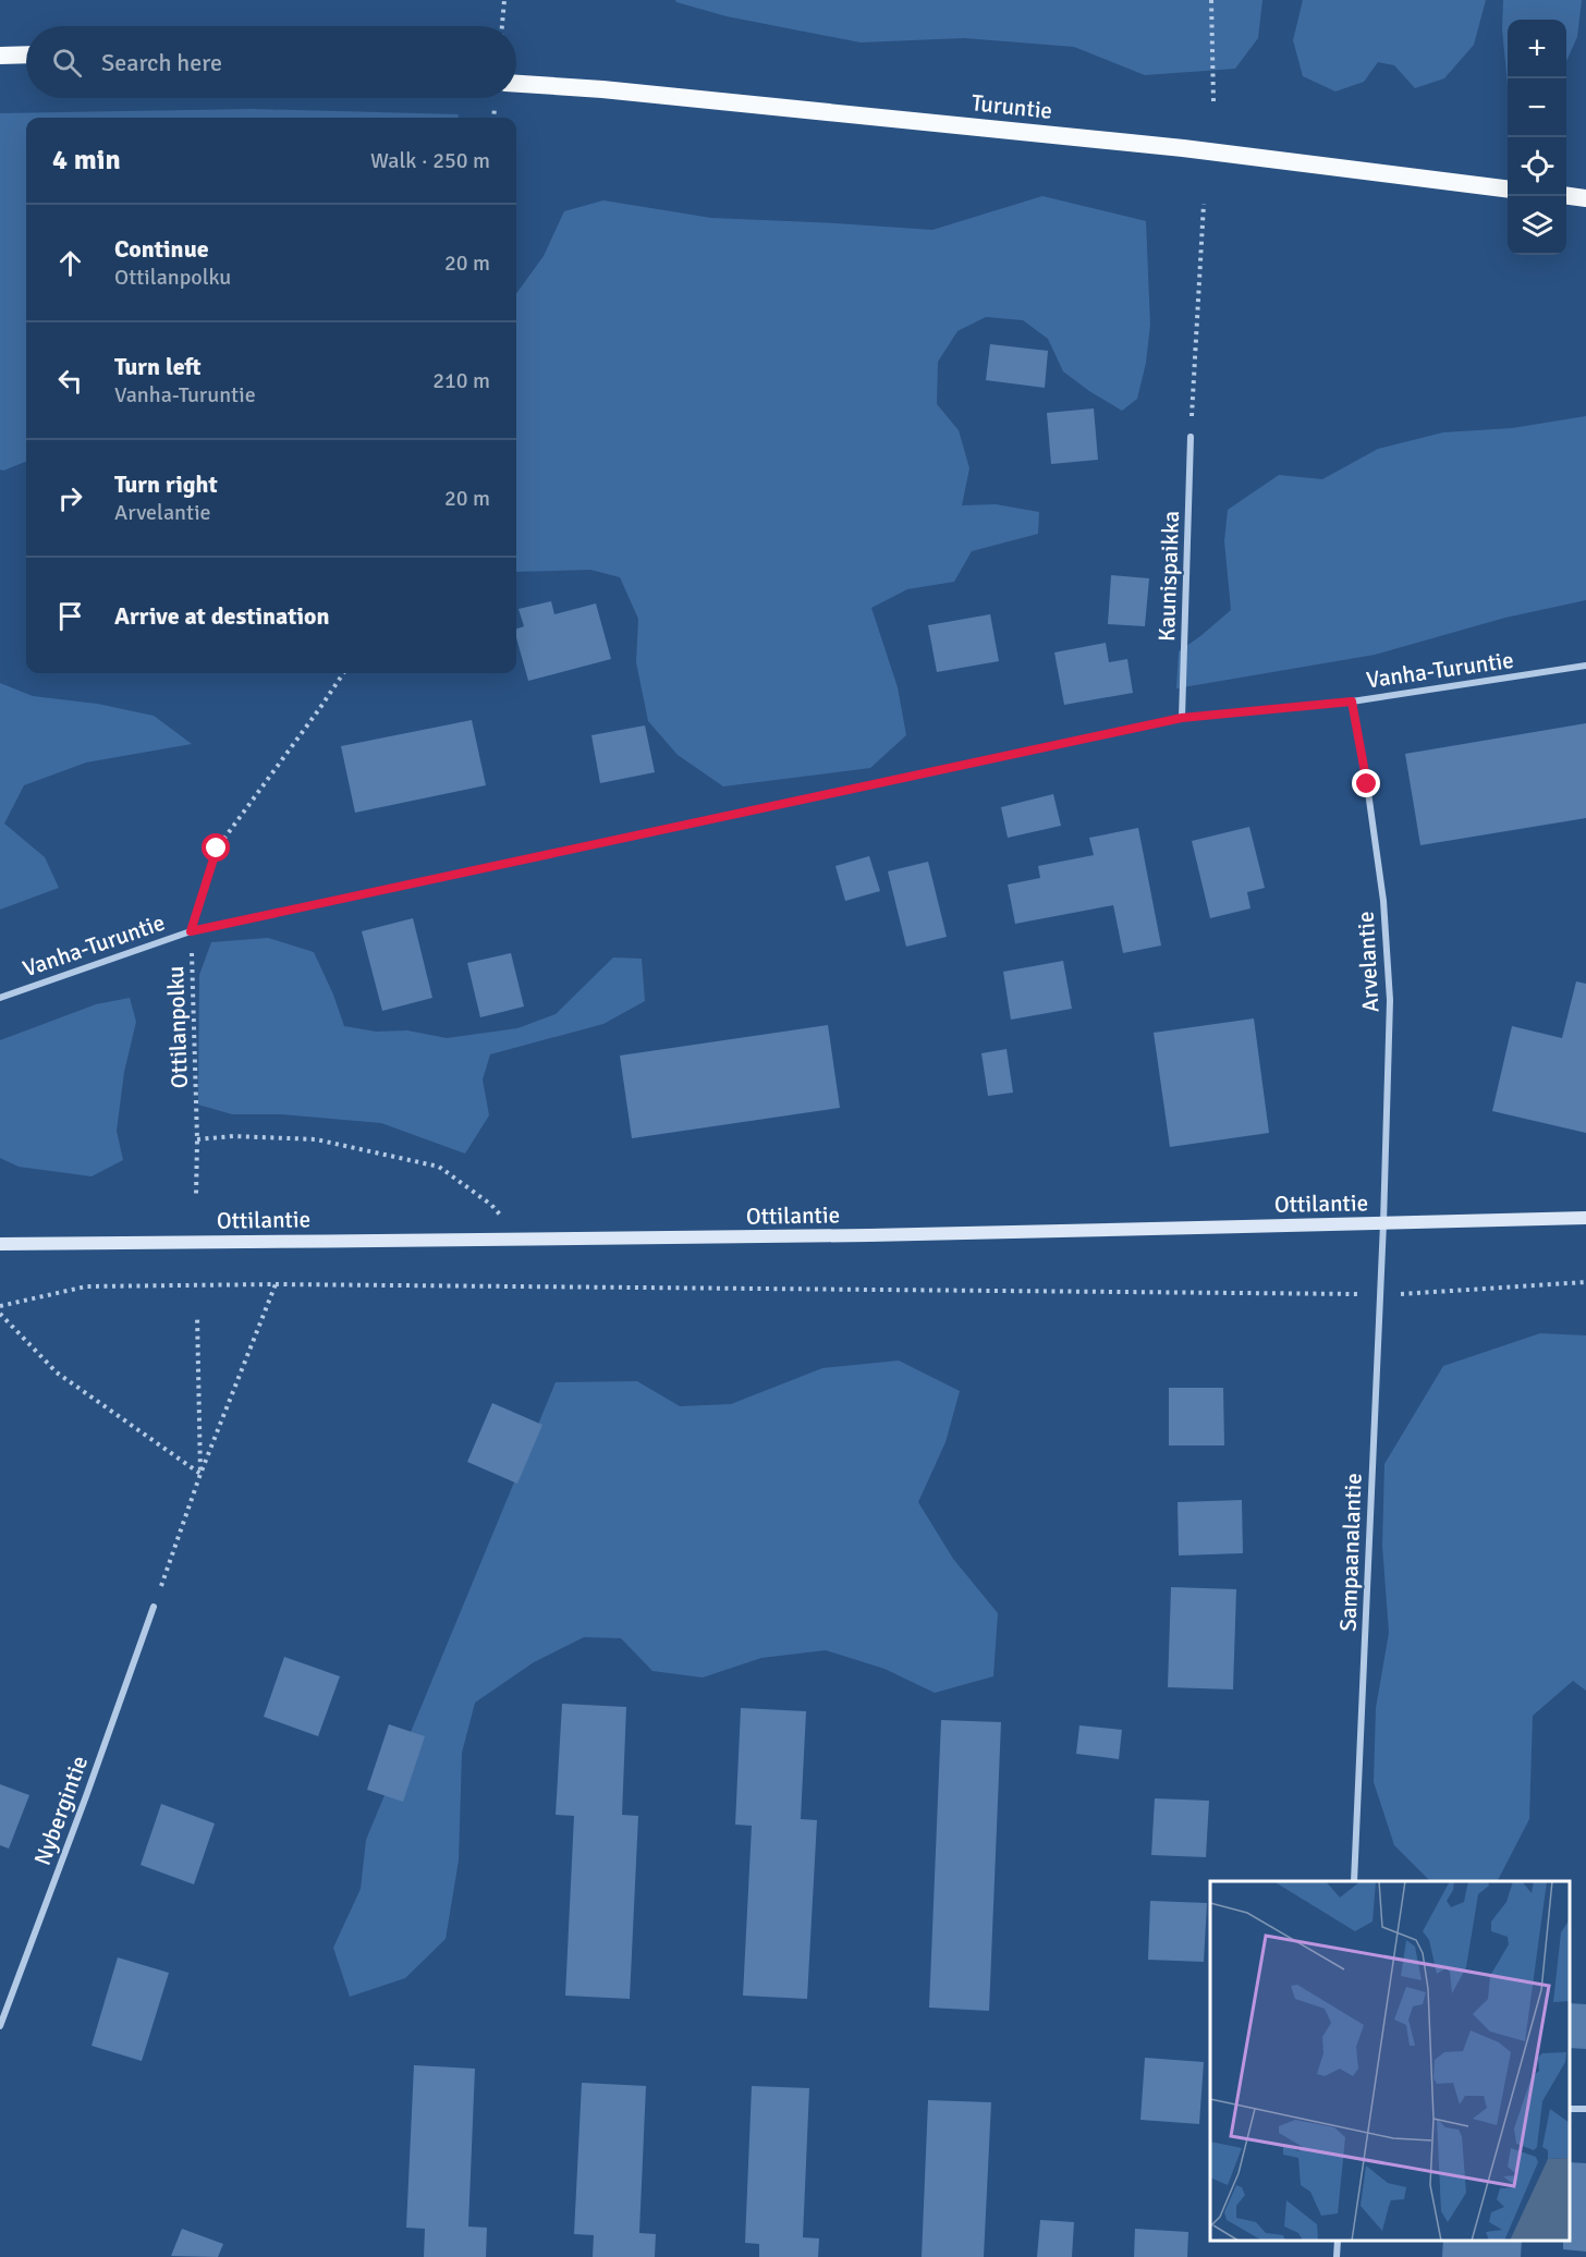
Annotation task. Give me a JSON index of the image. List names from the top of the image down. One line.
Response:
{"streets":{"highway":["Turuntie"],"main road":["Ottilantie"],"street":["Kaunispaikka","Vanha-Turuntie","Arvelantie","Sampaanalantie","Nybergintie"],"path":["Ottilanpolku"]},"crossings":[["Kaunispaikka","Vanha-Turuntie"],["Vanha-Turuntie","Arvelantie"],["Vanha-Turuntie","Ottilanpolku"],["Arvelantie","Ottilantie"],["Arvelantie","Sampaanalantie"],["Ottilantie","Sampaanalantie"]],"page":{"map_buttons":["+","−"],"search":"Search here","heading":["4 min","Walk · 250 m"],"list":[["Continue","Ottilanpolku","20 m"],["Turn left","Vanha-Turuntie","210 m"],["Turn right","Arvelantie","20 m"],"Arrive at destination"]}}
